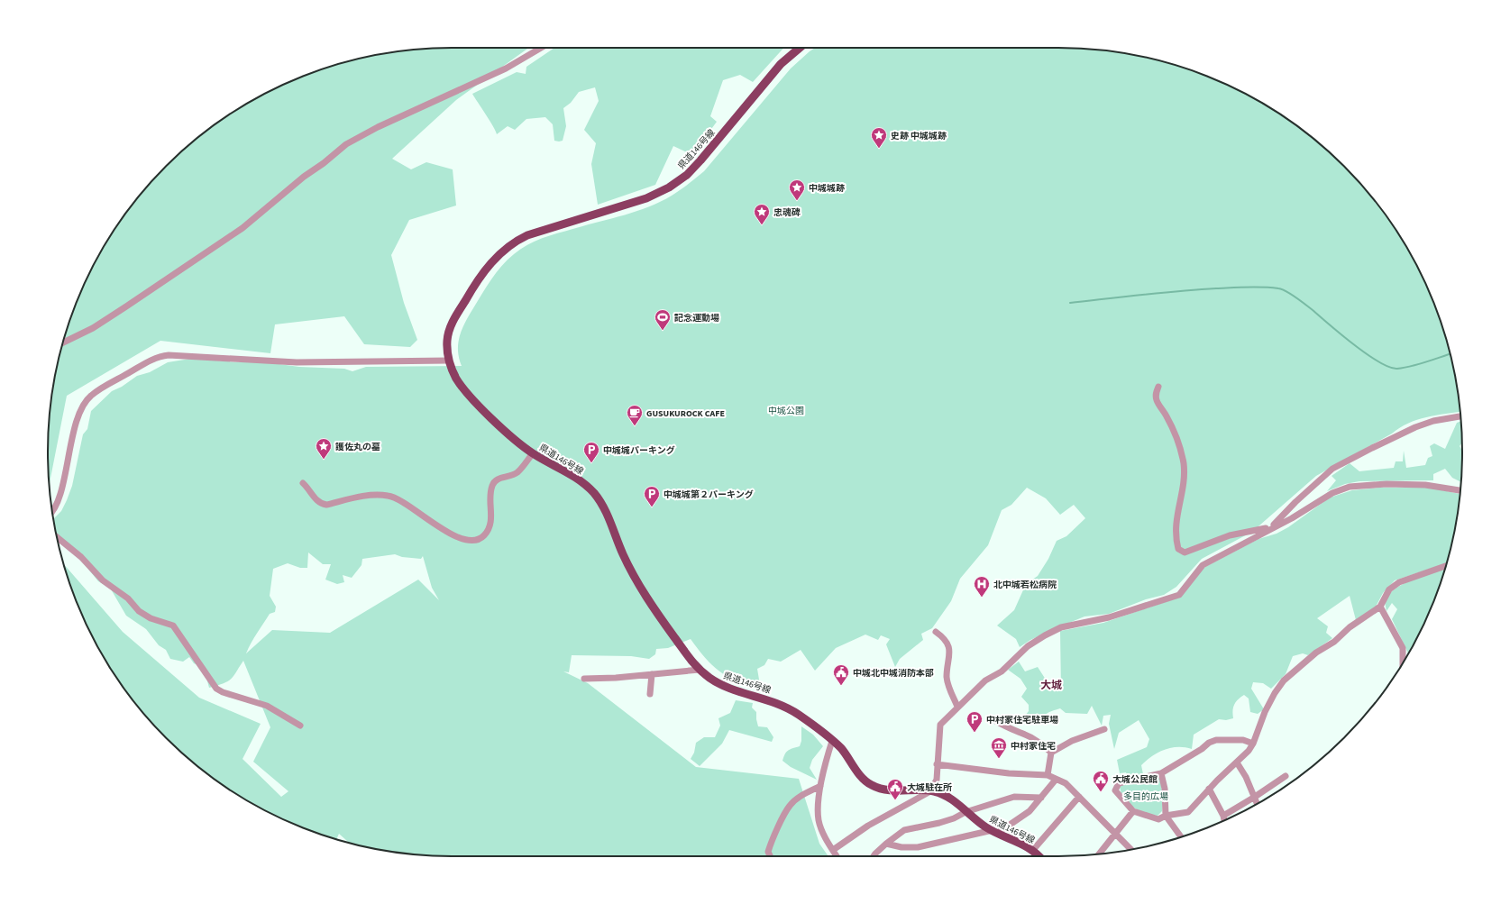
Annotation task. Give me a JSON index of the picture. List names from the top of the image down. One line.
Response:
{"streets":{"main road":["県道146号線"]},"districts":["大城"],"parks":["中城公園","多目的広場"],"places":{"place":["史跡 中城城跡","中城城跡","忠魂碑","護佐丸の墓"],"sports":["記念運動場"],"cafe":["GUSUKUROCK CAFE"],"parking":["中城城パーキング","中城城第２パーキング","中村家住宅駐車場"],"hospital":["北中城若松病院"],"public building":["中城北中城消防本部","大城公民館","大城駐在所"],"museum":["中村家住宅"]}}
